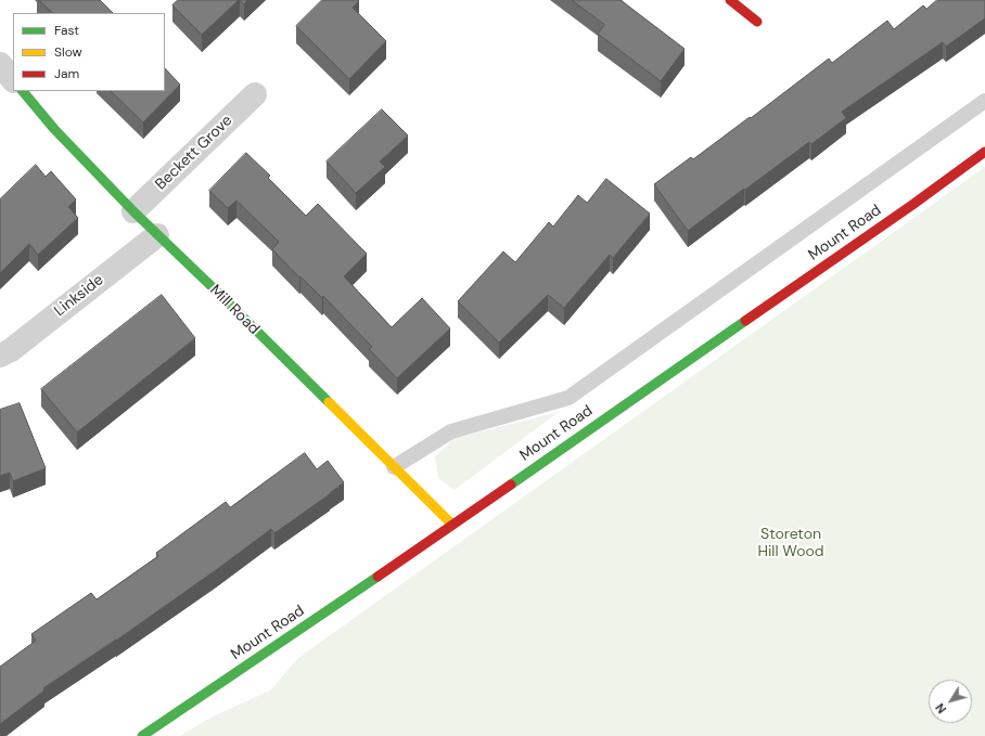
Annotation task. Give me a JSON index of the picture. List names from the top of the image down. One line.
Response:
{"streets":{"main road":["Mount Road","Mill Road"],"street":["Beckett Grove","Linkside"]},"crossings":[["Beckett Grove","Mill Road"],["Mount Road","Mill Road"],["Linkside","Mill Road"]],"parks":["Storeton Hill Wood"],"legend":["Fast","Slow","Jam"],"north":"bottom left"}
